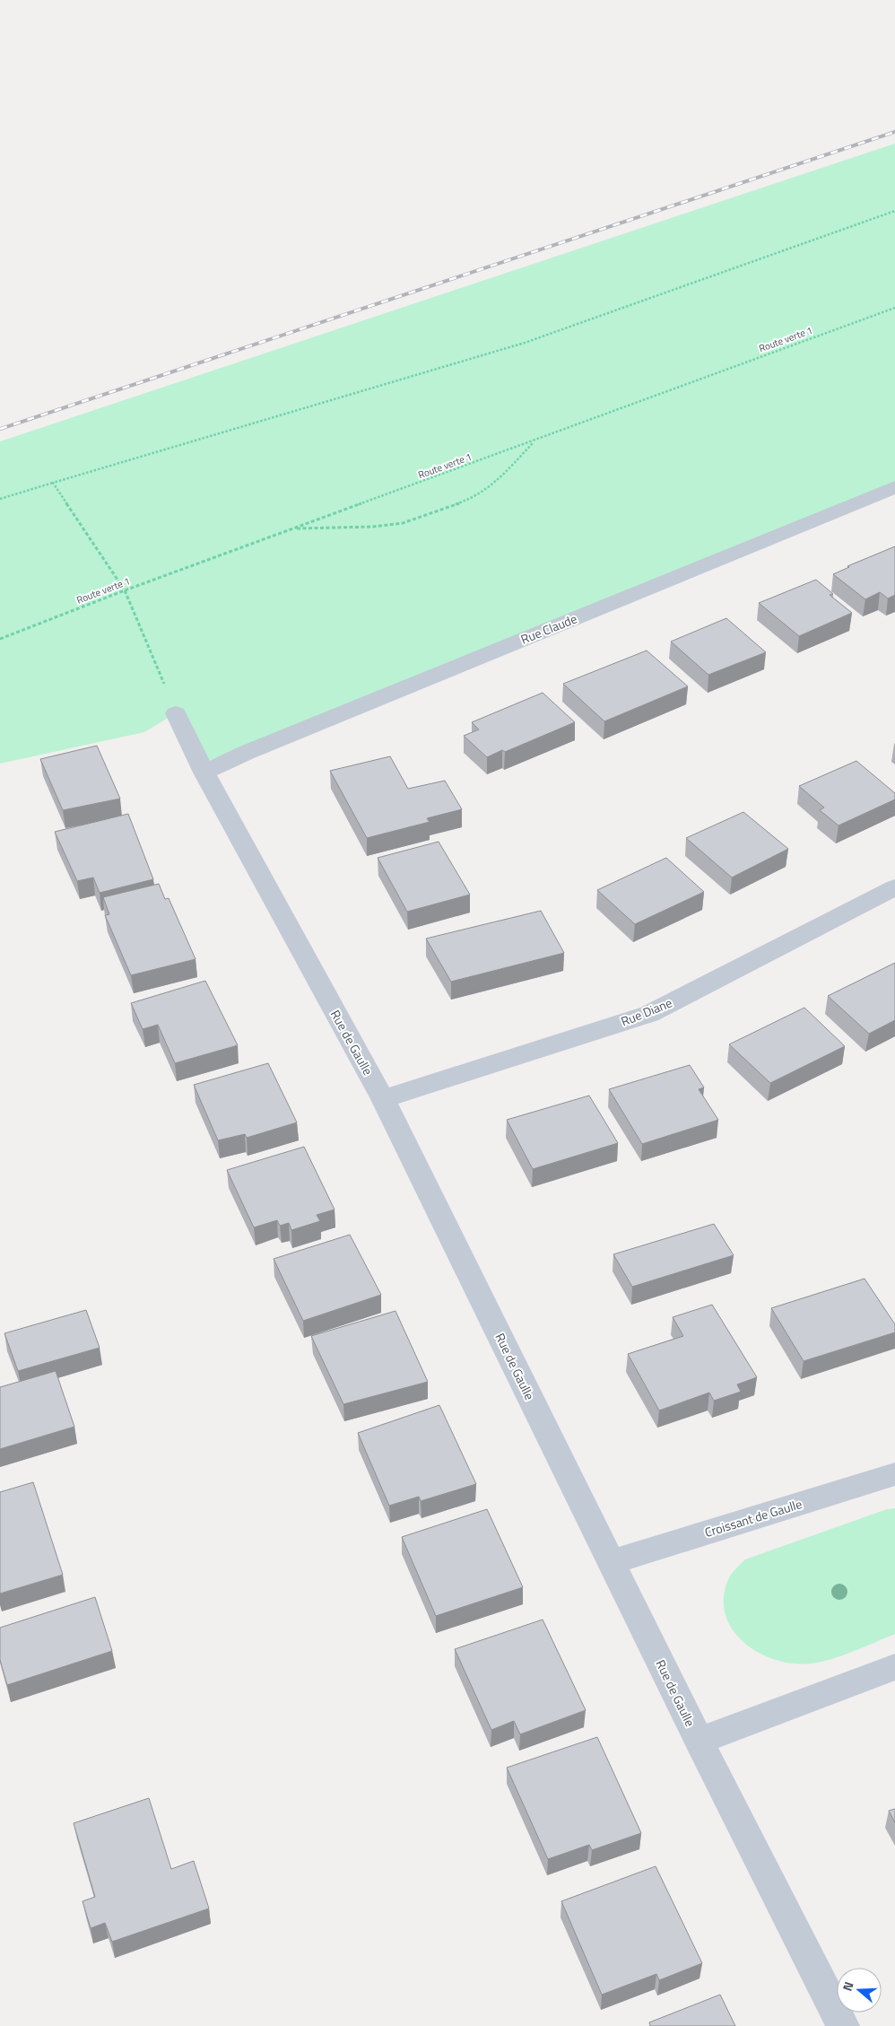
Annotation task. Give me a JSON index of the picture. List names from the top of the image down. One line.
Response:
{"streets":{"street":["Rue Claude","Rue Diane","Rue de Gaulle","Croissant de Gaulle"],"path":["Route verte 1"]},"crossings":[["Rue Claude","Rue de Gaulle"],["Rue Diane","Rue de Gaulle"],["Rue de Gaulle","Croissant de Gaulle"]],"north":"left"}
